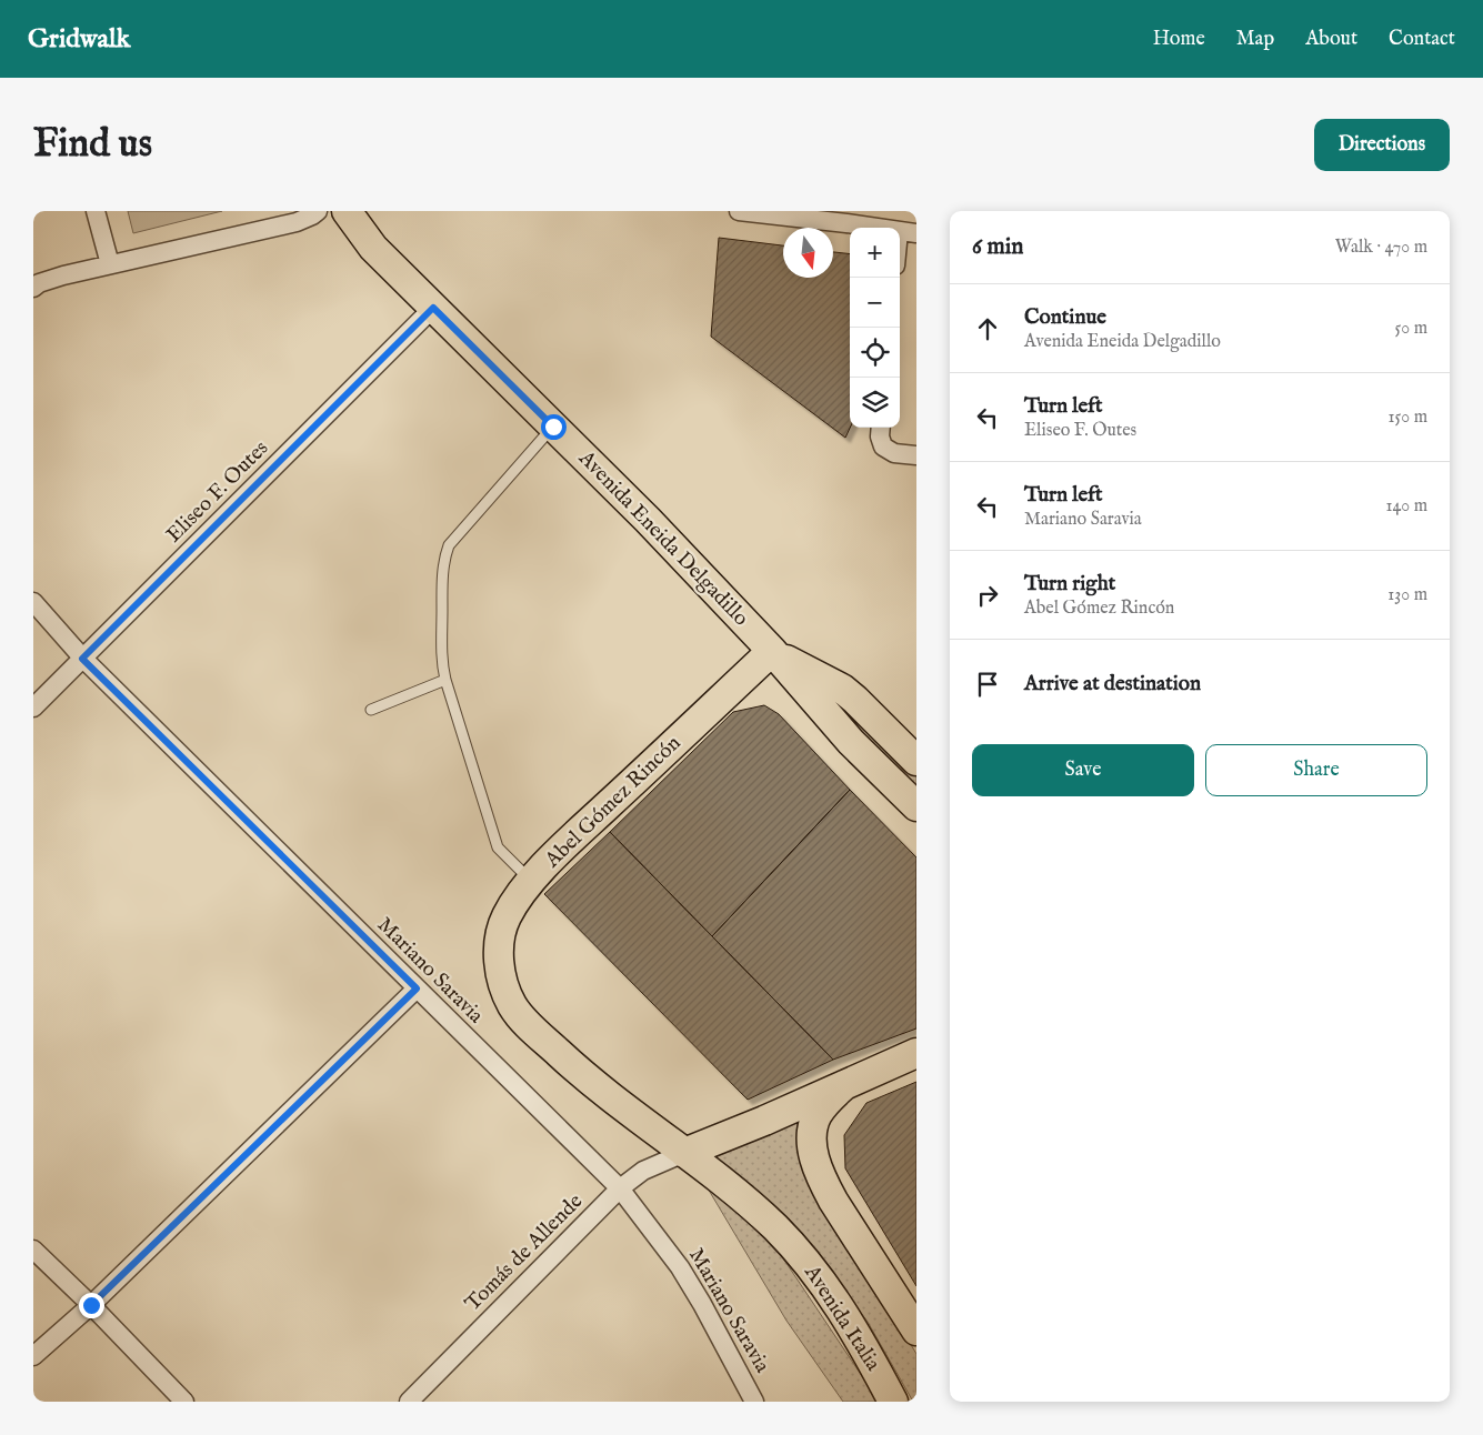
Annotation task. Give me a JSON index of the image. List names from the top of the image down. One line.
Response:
{"streets":{"main road":["Avenida Eneida Delgadillo","Abel Gómez Rincón","Avenida Italia"],"street":["Eliseo F. Outes","Mariano Saravia","Tomás de Allende"]},"crossings":[["Eliseo F. Outes","Avenida Eneida Delgadillo"],["Eliseo F. Outes","Mariano Saravia"],["Avenida Eneida Delgadillo","Abel Gómez Rincón"],["Abel Gómez Rincón","Tomás de Allende"],["Abel Gómez Rincón","Avenida Italia"],["Mariano Saravia","Tomás de Allende"],["Tomás de Allende","Avenida Italia"]],"north":"bottom","page":{"header":"Gridwalk","nav":["Home","Map","About","Contact"],"buttons":["Directions",["Save","Share"]],"title":"Find us","heading":["6 min","Walk · 470 m"],"map_buttons":["+","−"],"list":[["Continue","Avenida Eneida Delgadillo","50 m"],["Turn left","Eliseo F. Outes","150 m"],["Turn left","Mariano Saravia","140 m"],["Turn right","Abel Gómez Rincón","130 m"],"Arrive at destination"]}}
